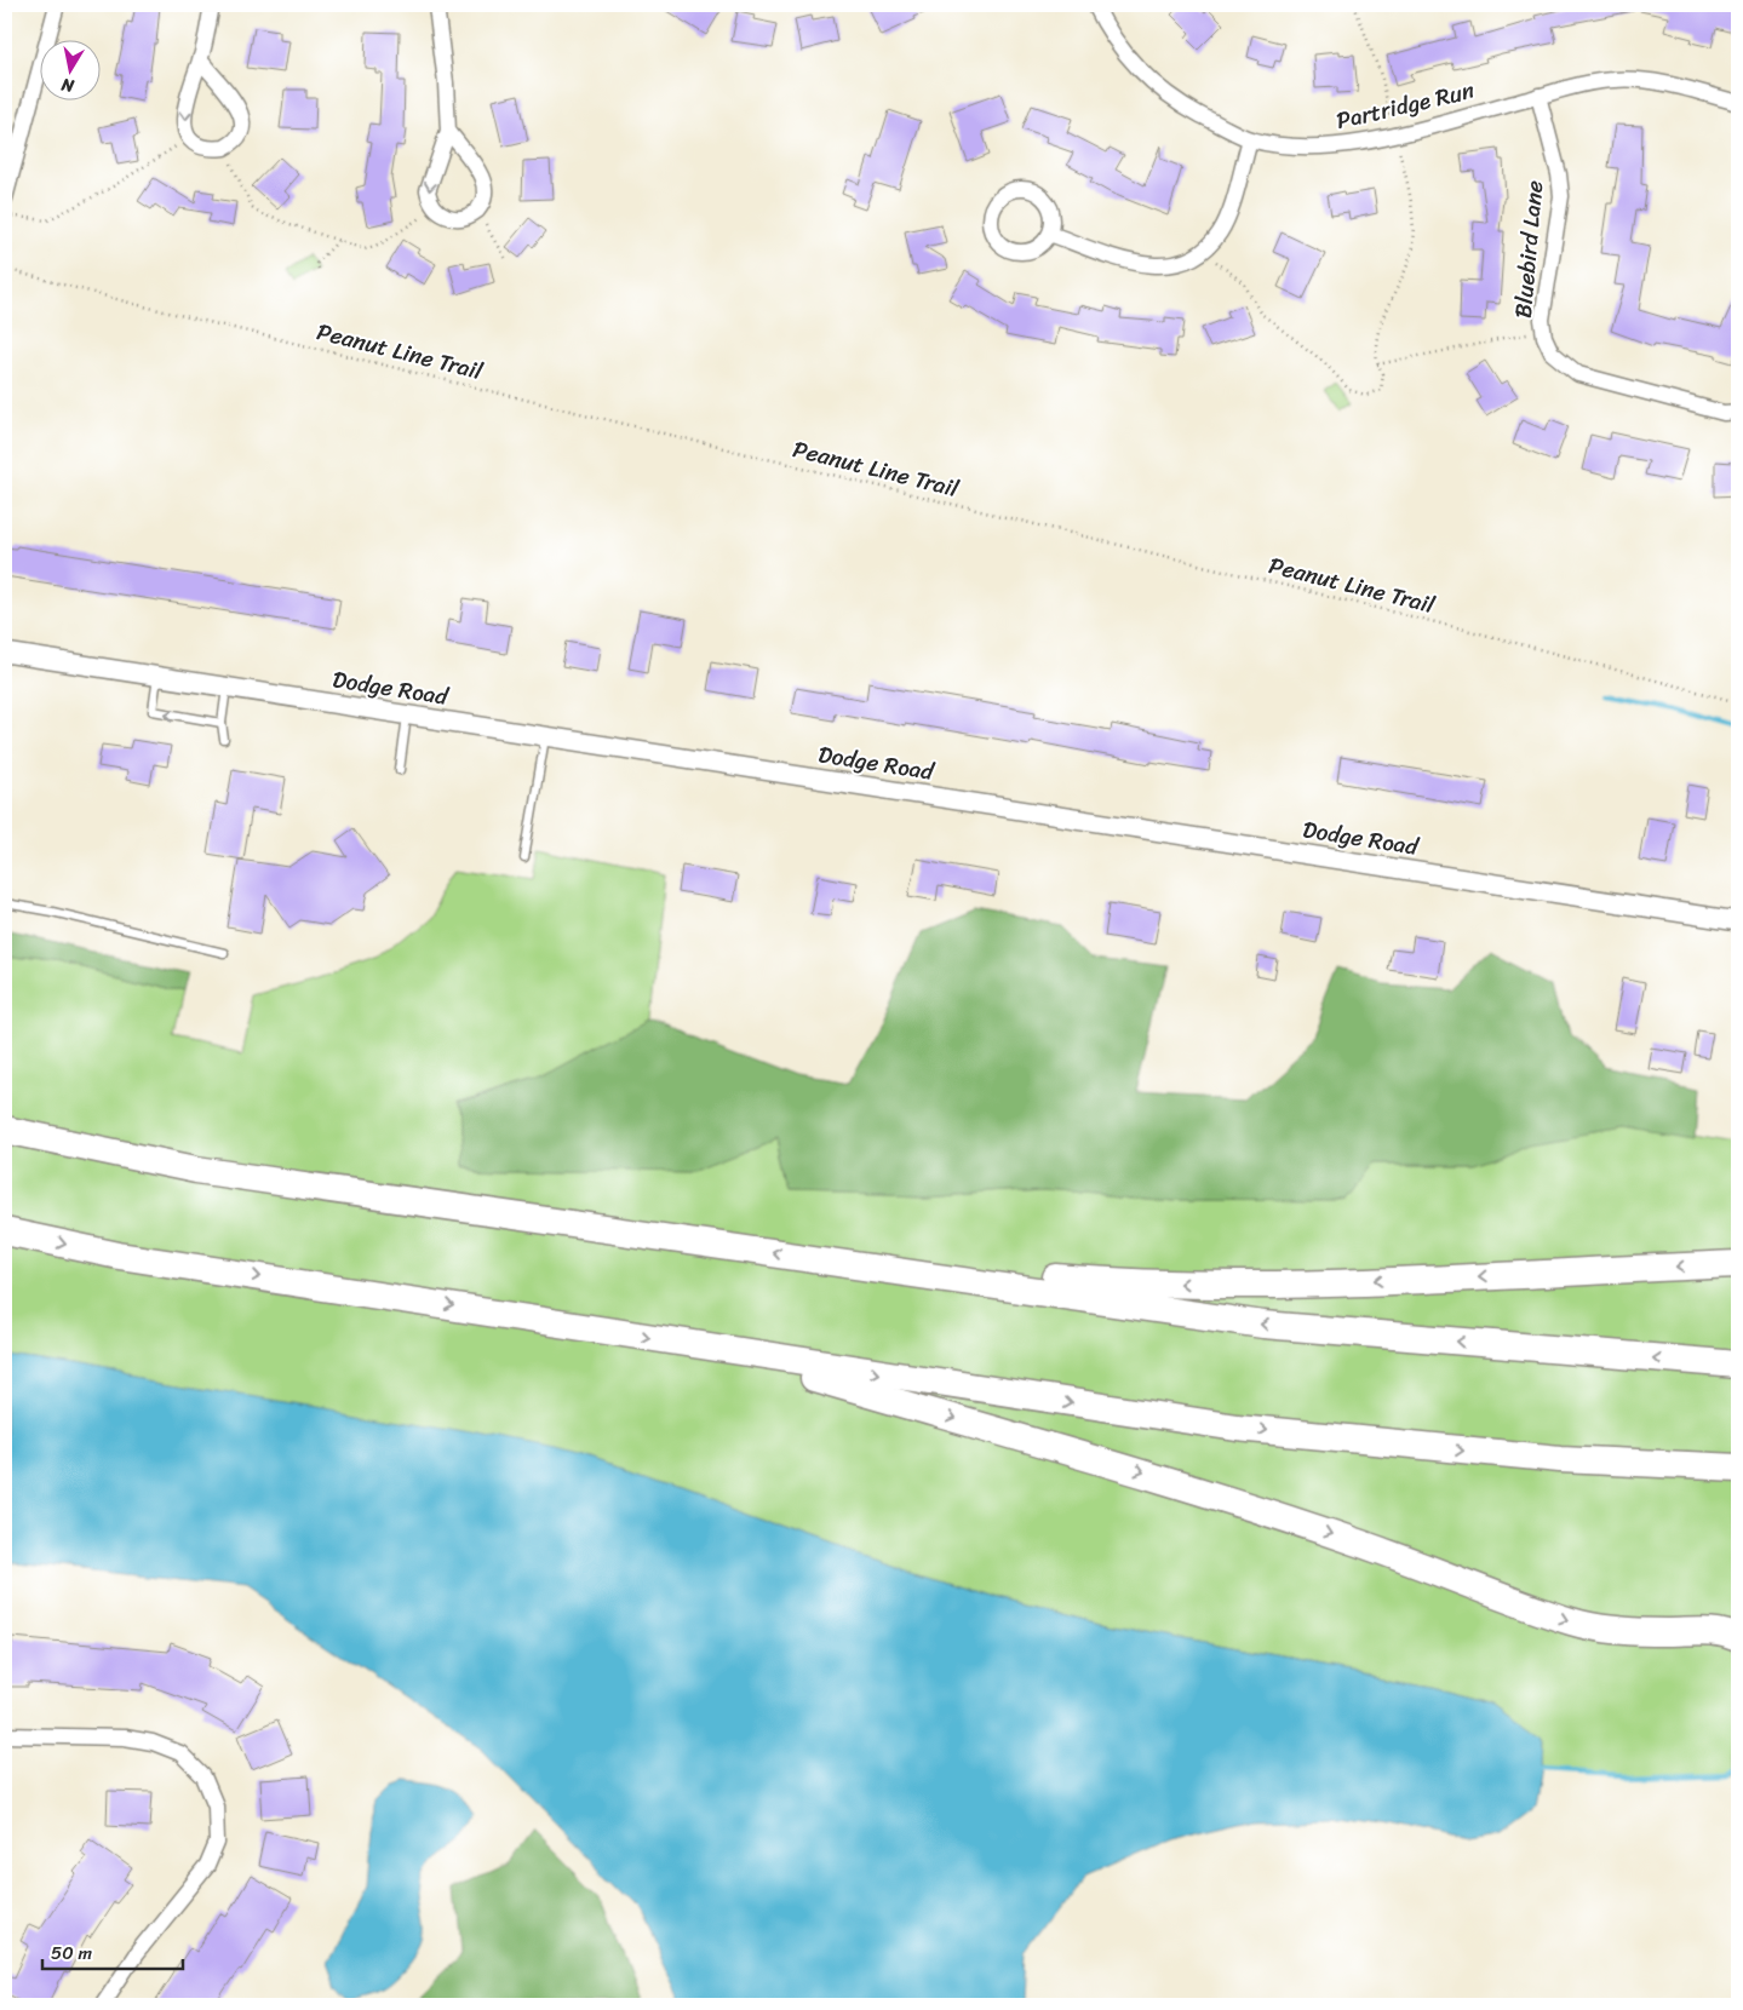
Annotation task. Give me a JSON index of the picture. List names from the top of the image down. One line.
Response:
{"streets":{"street":["Partridge Run","Bluebird Lane","Dodge Road"],"path":["Peanut Line Trail"]},"crossings":[["Partridge Run","Bluebird Lane"]],"scale_bar":"50 m","north":"bottom"}
